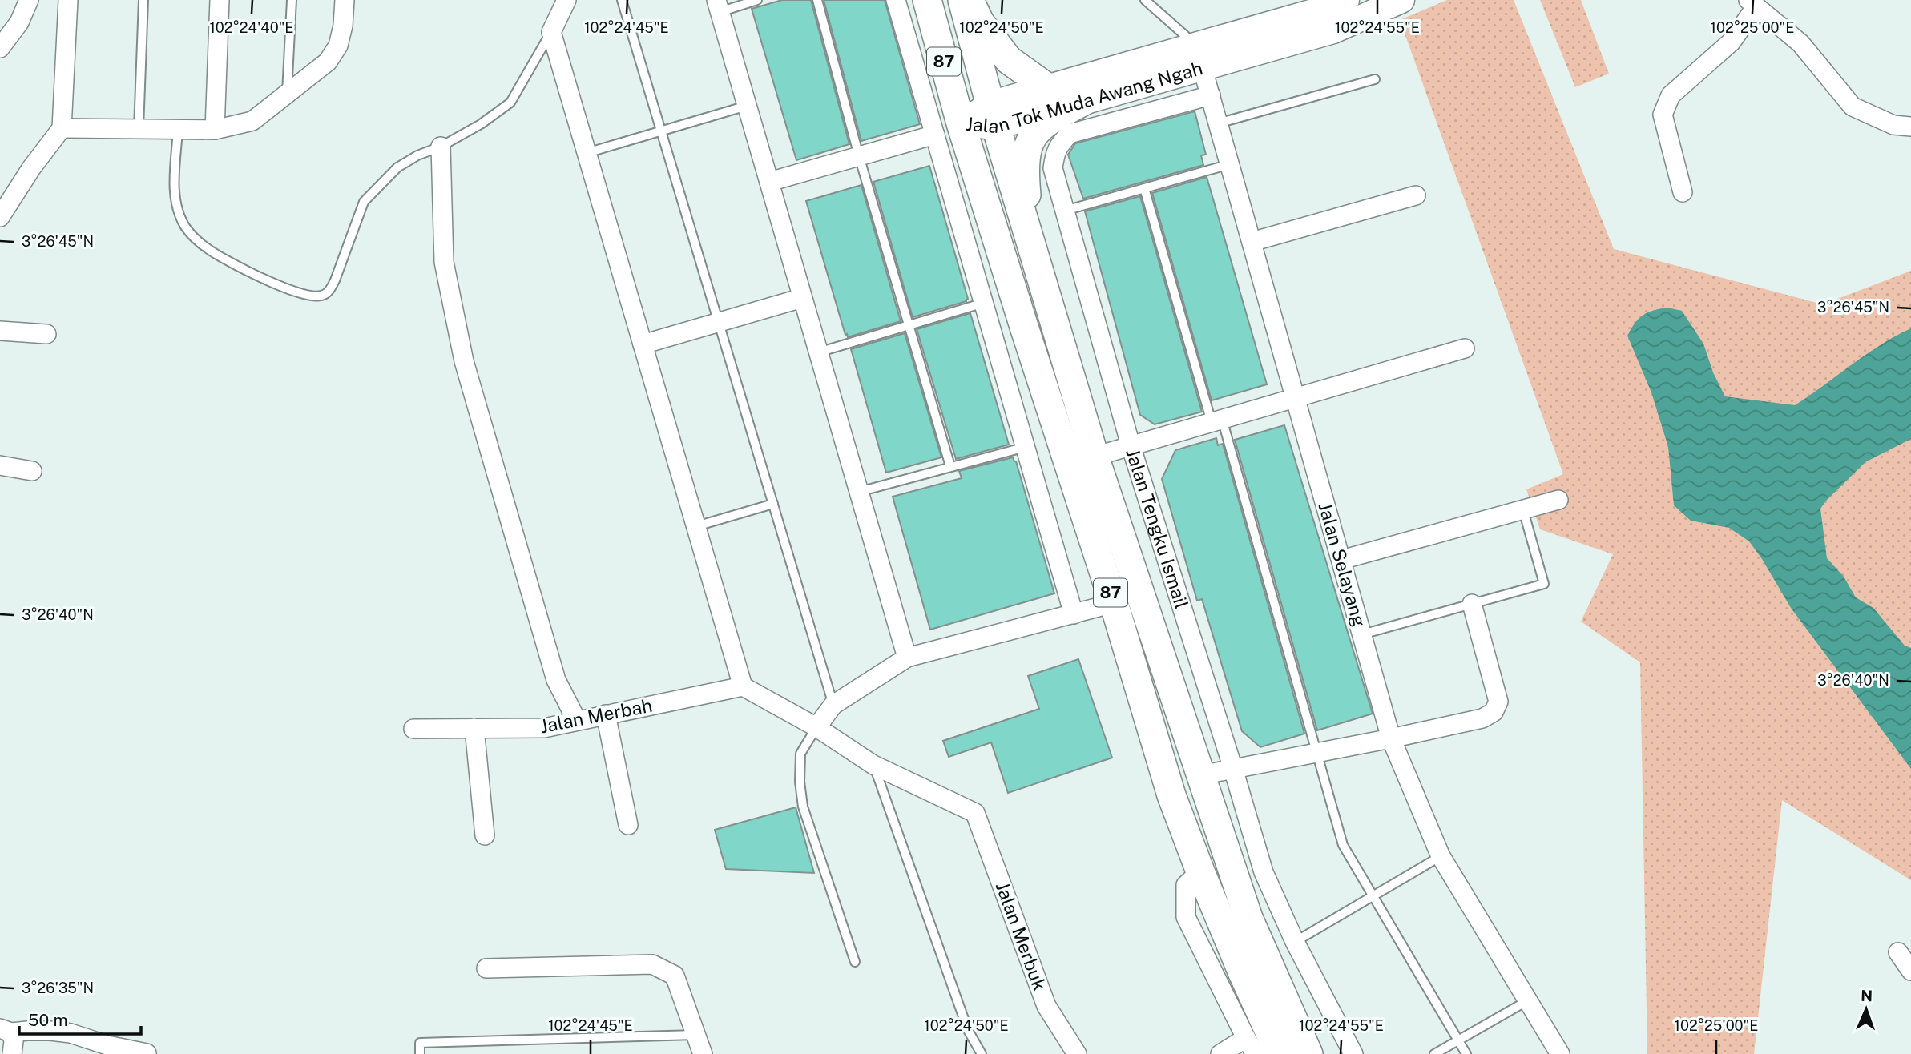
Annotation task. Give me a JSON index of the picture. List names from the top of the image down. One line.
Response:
{"streets":{"main road":["87","Jalan Tok Muda Awang Ngah","Jalan Tengku Ismail"],"street":["Jalan Selayang","Jalan Merbah","Jalan Merbuk"]},"crossings":[["87","Jalan Tok Muda Awang Ngah"],["Jalan Tok Muda Awang Ngah","Jalan Tengku Ismail"],["Jalan Tok Muda Awang Ngah","Jalan Selayang"],["Jalan Tengku Ismail","Jalan Selayang"]],"scale_bar":"50 m","north":"top","coordinates":["102°24'40\"E","102°24'45\"E","102°24'50\"E","102°24'55\"E","102°25'00\"E","3°26'45\"N","3°26'40\"N","3°26'35\"N"]}
